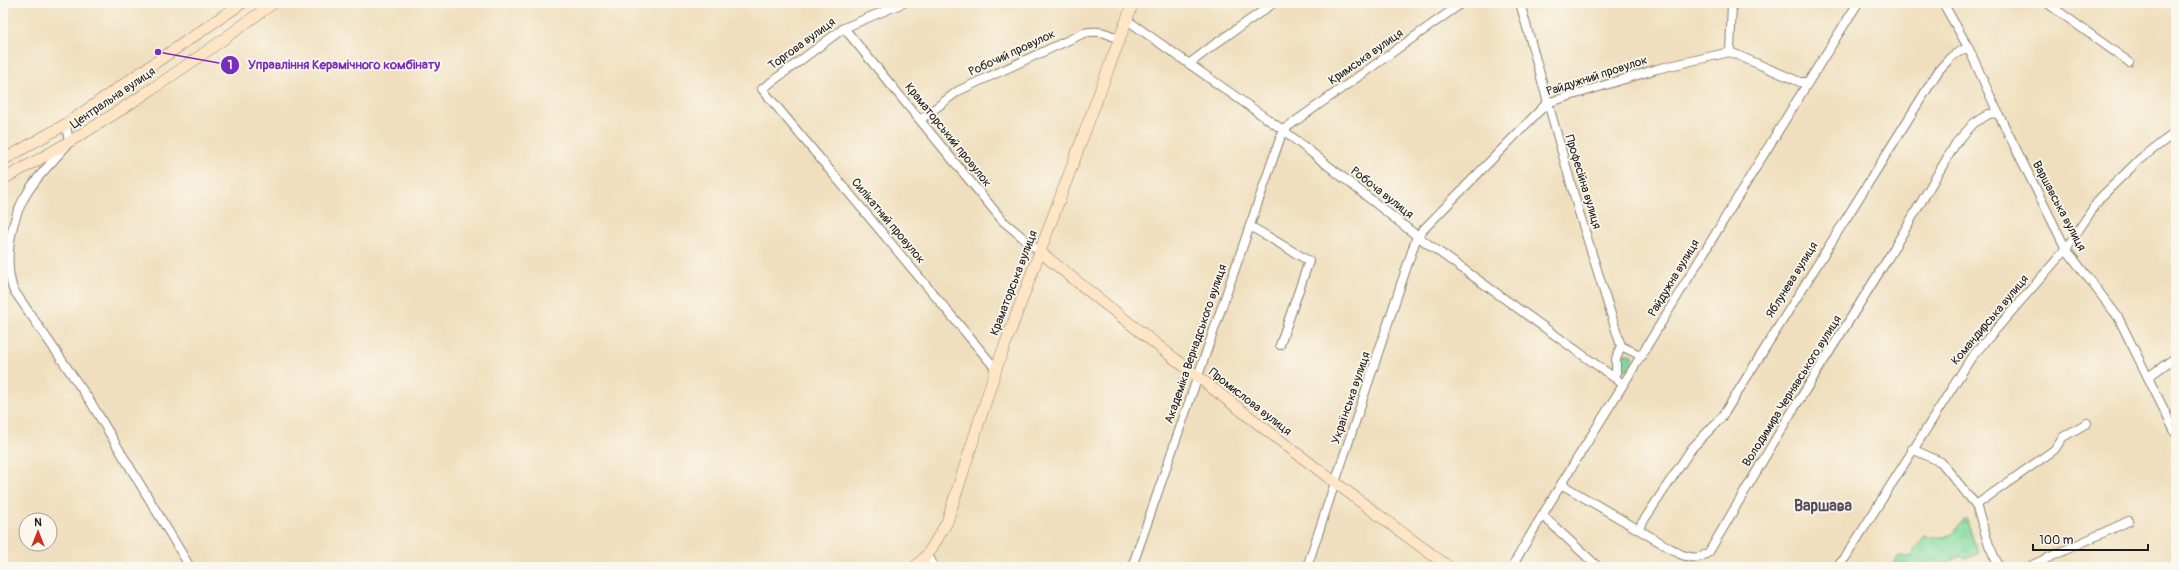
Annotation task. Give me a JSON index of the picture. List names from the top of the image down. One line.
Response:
{"streets":{"street":["Торгова вулиця","Робочий провулок","Кримська вулиця","Райдужний провулок","Центральна вулиця","Краматорський провулок","Професійна вулиця","Робоча вулиця","Варшавська вулиця","Силікатний провулок","Райдужна вулиця","Яблунева вулиця","Краматорська вулиця","Командирська вулиця","Академіка Вернадського вулиця","Володимира Чернявського вулиця","Українська вулиця","Промислова вулиця"]},"crossings":[["Торгова вулиця","Краматорський провулок"],["Торгова вулиця","Силікатний провулок"],["Робочий провулок","Краматорський провулок"],["Робочий провулок","Краматорська вулиця"],["Кримська вулиця","Робоча вулиця"],["Кримська вулиця","Академіка Вернадського вулиця"],["Райдужний провулок","Професійна вулиця"],["Райдужний провулок","Робоча вулиця"],["Райдужний провулок","Українська вулиця"],["Краматорський провулок","Краматорська вулиця"],["Краматорський провулок","Промислова вулиця"],["Робоча вулиця","Райдужна вулиця"],["Робоча вулиця","Краматорська вулиця"],["Робоча вулиця","Академіка Вернадського вулиця"],["Робоча вулиця","Українська вулиця"],["Варшавська вулиця","Яблунева вулиця"],["Варшавська вулиця","Командирська вулиця"],["Варшавська вулиця","Володимира Чернявського вулиця"],["Силікатний провулок","Краматорська вулиця"],["Райдужна вулиця","Володимира Чернявського вулиця"],["Яблунева вулиця","Володимира Чернявського вулиця"],["Краматорська вулиця","Промислова вулиця"],["Академіка Вернадського вулиця","Промислова вулиця"],["Українська вулиця","Промислова вулиця"]],"districts":["Варшава"],"places":["Управління Керамічного комбінату"],"scale_bar":"100 m","north":"top"}
